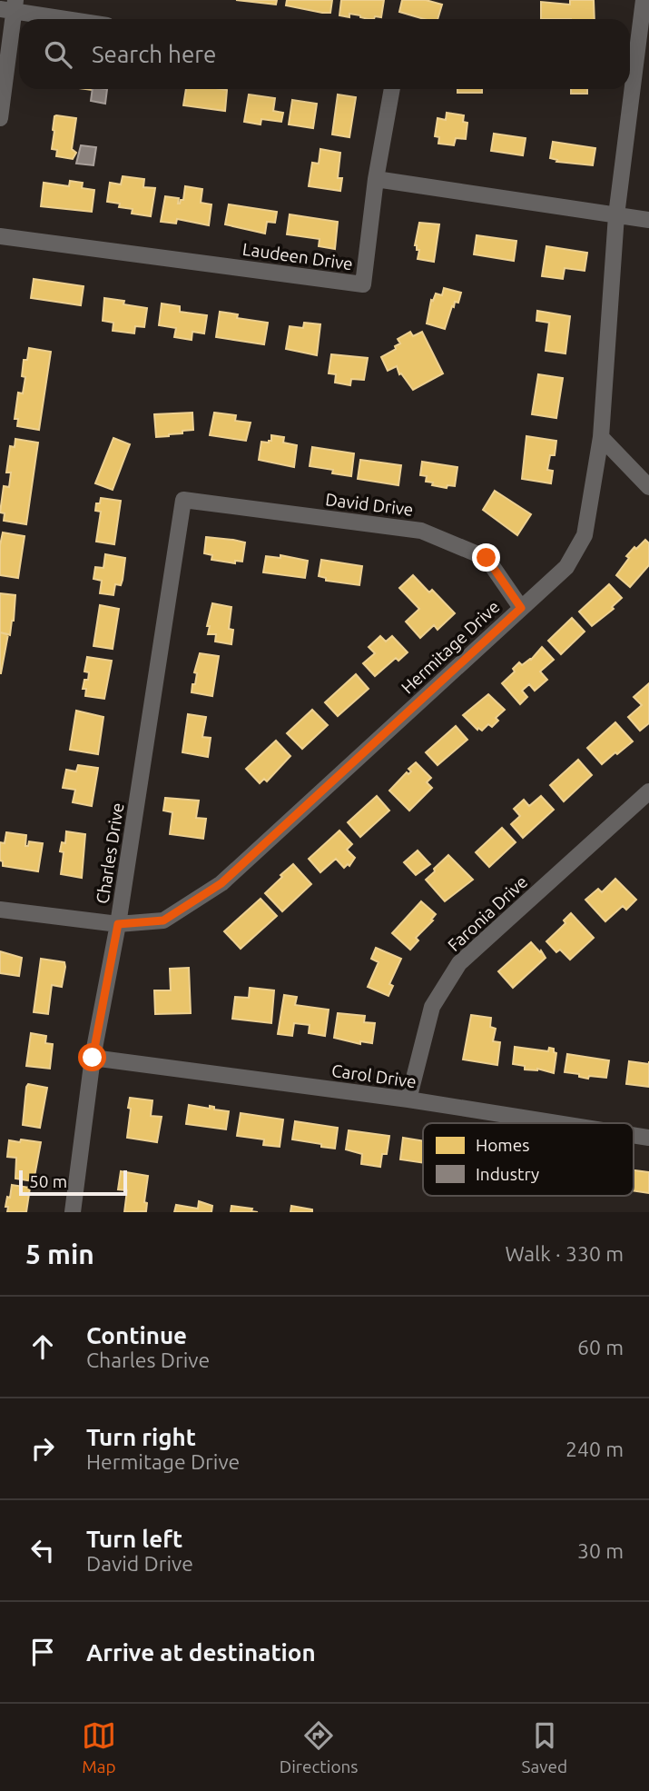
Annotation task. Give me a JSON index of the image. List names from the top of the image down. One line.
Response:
{"streets":{"street":["Laudeen Drive","David Drive","Hermitage Drive","Charles Drive","Faronia Drive","Carol Drive"]},"crossings":[["David Drive","Hermitage Drive"],["David Drive","Charles Drive"],["Hermitage Drive","Charles Drive"],["Charles Drive","Carol Drive"],["Faronia Drive","Carol Drive"]],"legend":["Homes","Industry"],"scale_bar":"50 m","page":{"search":"Search here","scale":"50 m","heading":["5 min","Walk · 330 m"],"list":[["Continue","Charles Drive","60 m"],["Turn right","Hermitage Drive","240 m"],["Turn left","David Drive","30 m"],"Arrive at destination"],"nav":["Map","Directions","Saved"]}}
